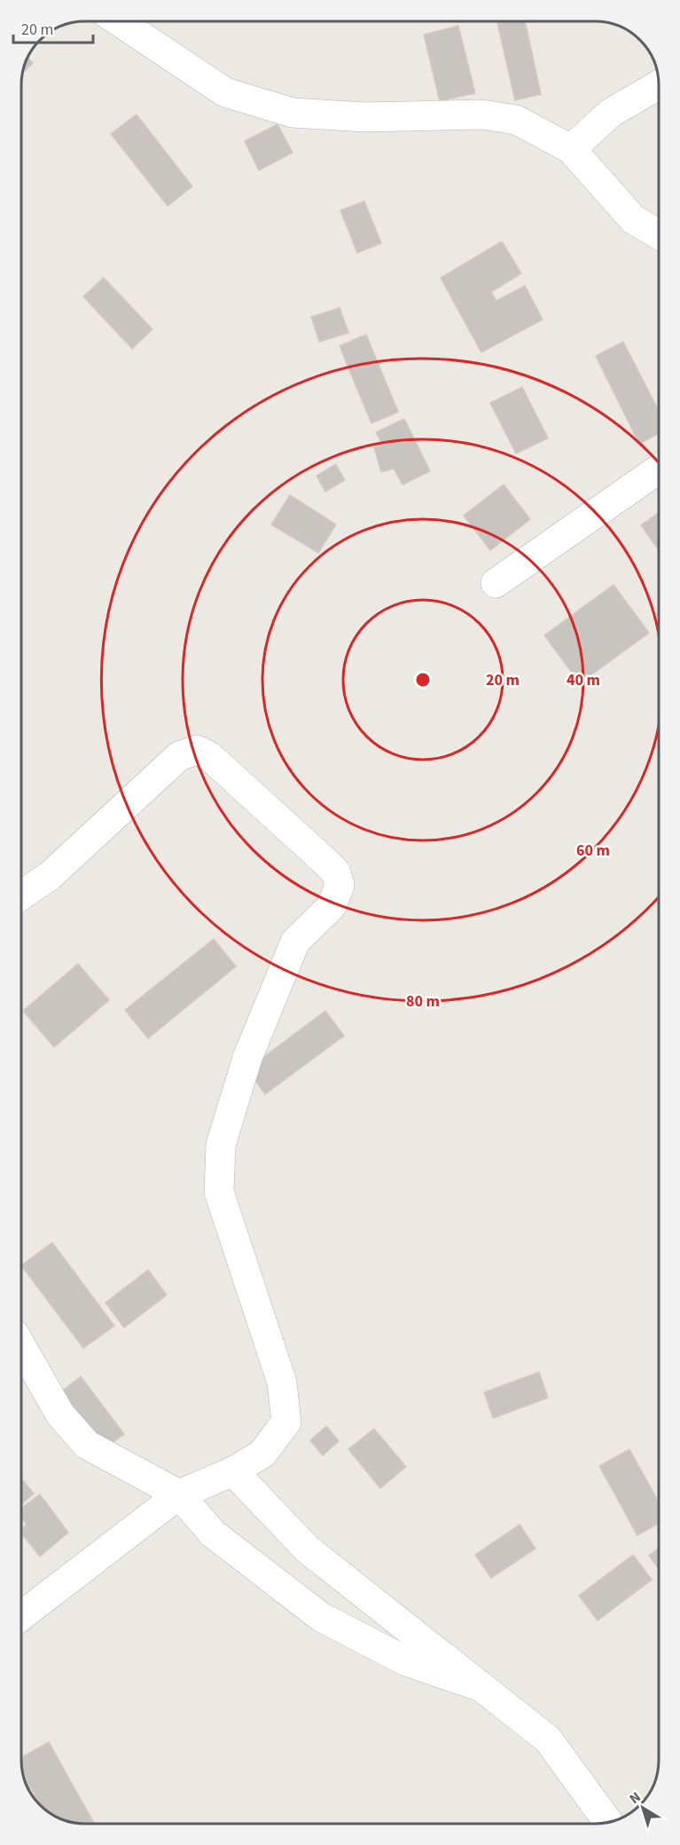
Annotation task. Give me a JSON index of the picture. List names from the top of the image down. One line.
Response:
{"scale_bar":"20 m","north":"top left","rings":["20 m","40 m","60 m","80 m"]}
